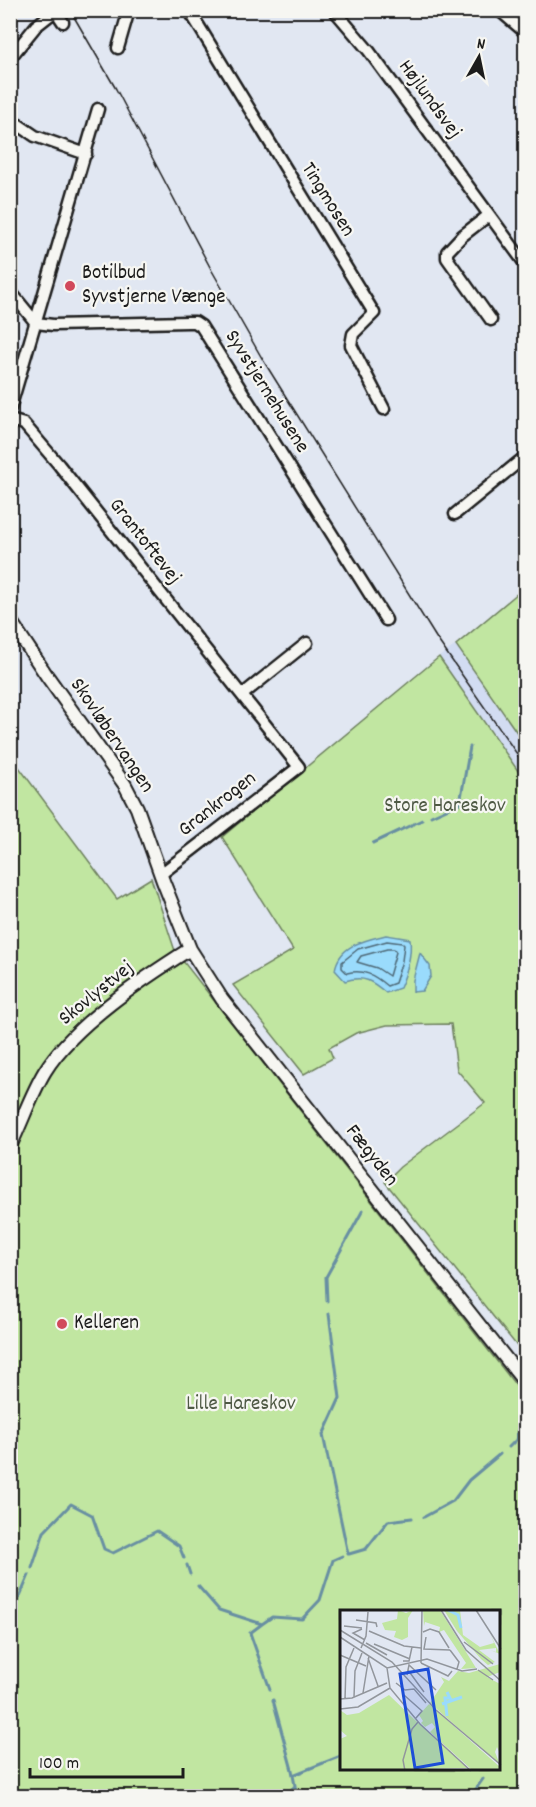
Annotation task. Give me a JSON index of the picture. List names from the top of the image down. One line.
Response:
{"streets":{"street":["Højlundsvej","Tingmosen","Syvstjernehusene","Grantoftevej","Skovløbervangen","Grankrogen","Skovlystvej","Fægyden"]},"crossings":[["Grantoftevej","Grankrogen"],["Skovløbervangen","Grankrogen"],["Skovløbervangen","Skovlystvej"],["Skovløbervangen","Fægyden"],["Skovlystvej","Fægyden"]],"parks":["Store Hareskov","Lille Hareskov"],"places":["Botilbud Syvstjerne Vænge","Kelleren"],"scale_bar":"100 m","north":"top"}
